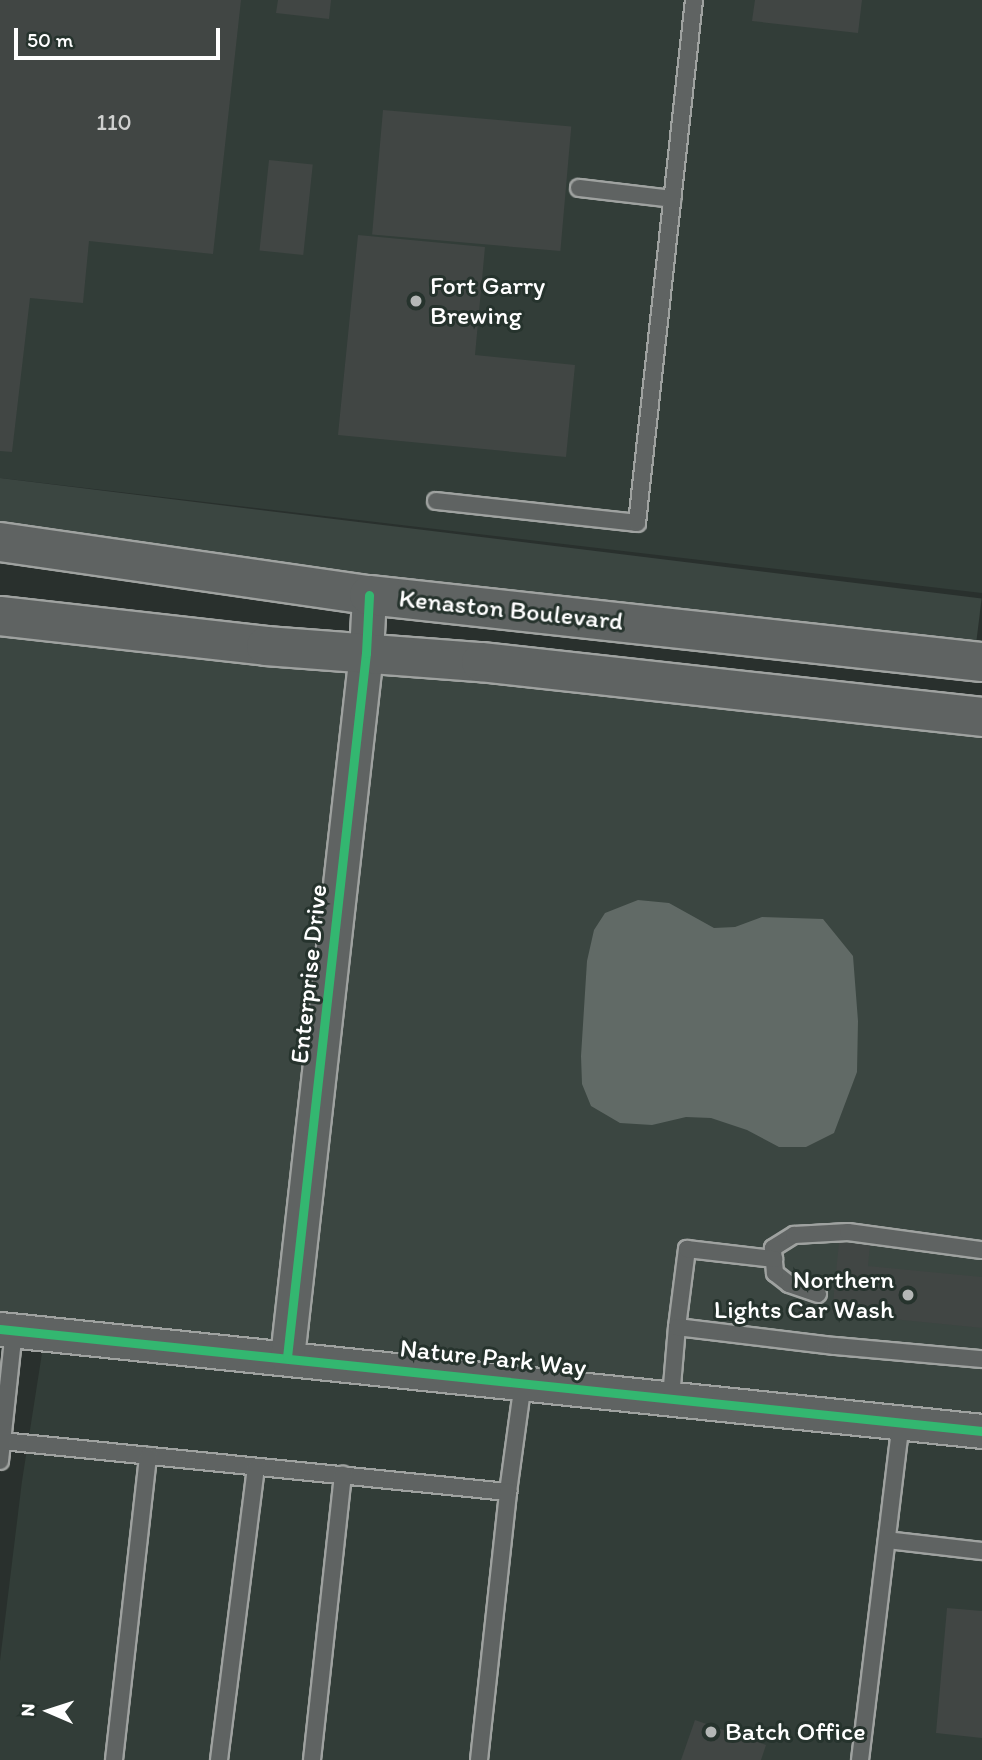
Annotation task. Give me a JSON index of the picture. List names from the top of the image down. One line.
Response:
{"streets":{"main road":["Kenaston Boulevard"],"street":["Enterprise Drive","Nature Park Way"]},"crossings":[["Kenaston Boulevard","Enterprise Drive"],["Enterprise Drive","Nature Park Way"]],"places":["Fort Garry Brewing","Northern Lights Car Wash","Batch Office"],"house_numbers":["110"],"scale_bar":"50 m","north":"left"}
